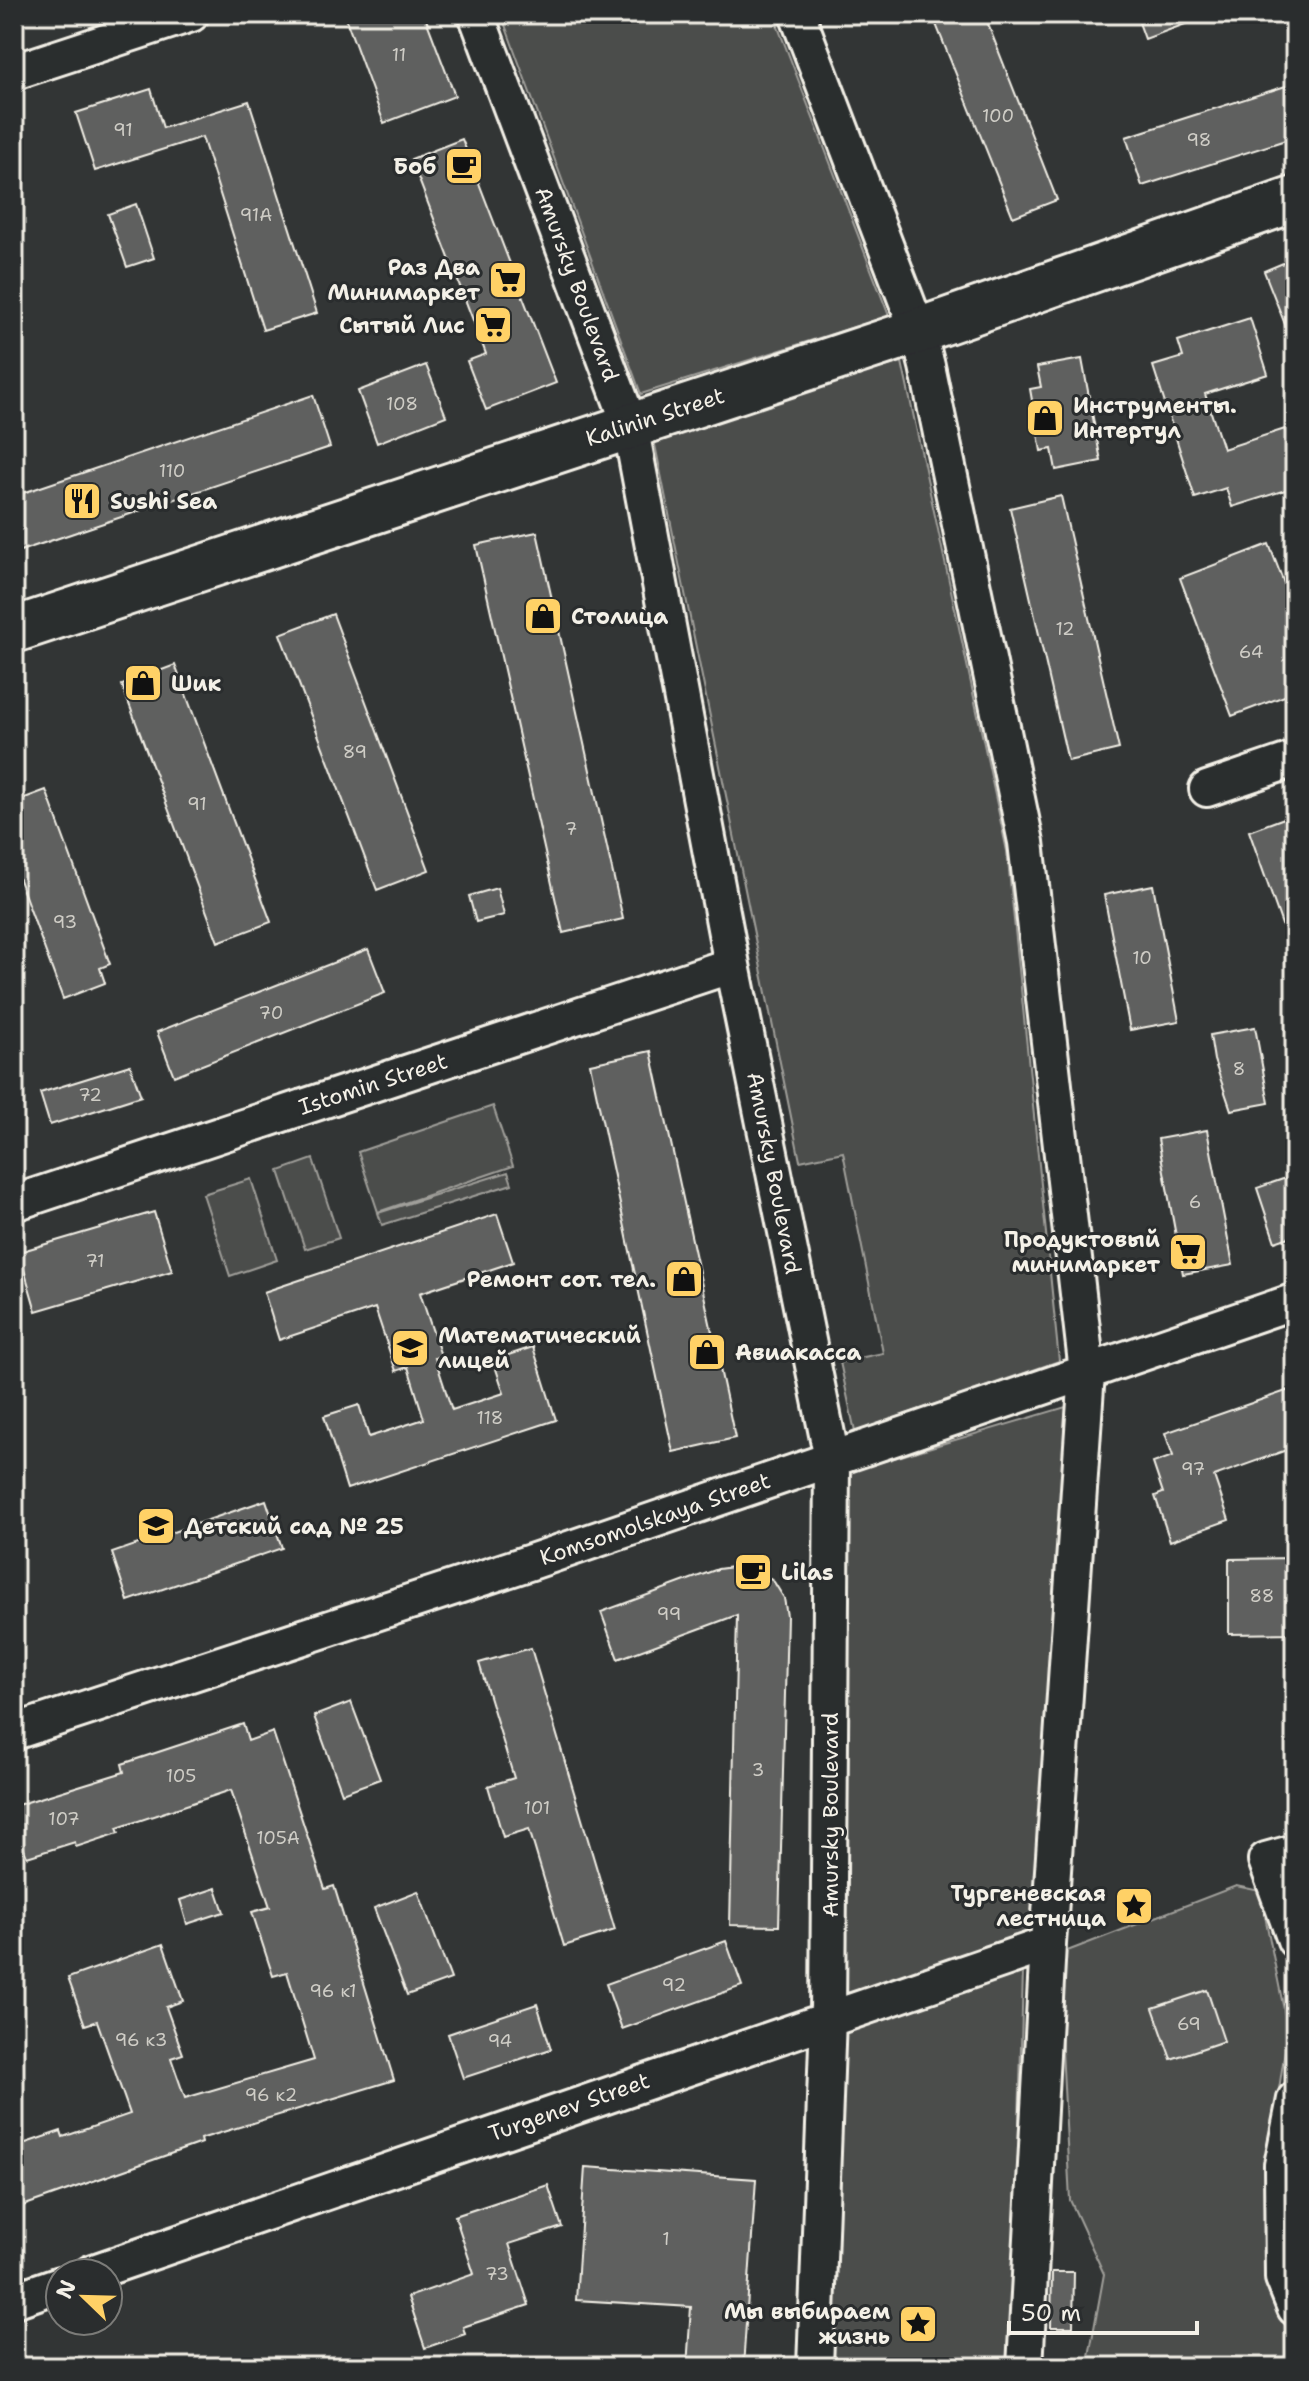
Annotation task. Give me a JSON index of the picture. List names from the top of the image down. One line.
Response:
{"streets":{"main road":["Kalinin Street"],"street":["Amursky Boulevard","Istomin Street","Komsomolskaya Street","Turgenev Street"]},"crossings":[["Amursky Boulevard","Kalinin Street"],["Amursky Boulevard","Istomin Street"],["Amursky Boulevard","Komsomolskaya Street"],["Amursky Boulevard","Turgenev Street"]],"places":{"cafe":["Боб","Lilas"],"supermarket":["Раз Два Минимаркет","Сытый Лис","Продуктовый минимаркет"],"shop":["Инструменты. Интертул","Столица","Шик","Ремонт сот. тел.","Авиакасса"],"restaurant":["Sushi Sea"],"school or university":["Математический лицей","Детский сад № 25"],"place":["Тургеневская лестница","Мы выбираем жизнь"]},"house_numbers":["11","100","91","98","91А","108","110","12","64","89","91","7","93","10","70","8","72","6","71","118","97","88","99","3","105","101","107","105А","92","96 к1","69","96 к3","94","96 к2","1","73"],"scale_bar":"50 m","north":"top left"}
